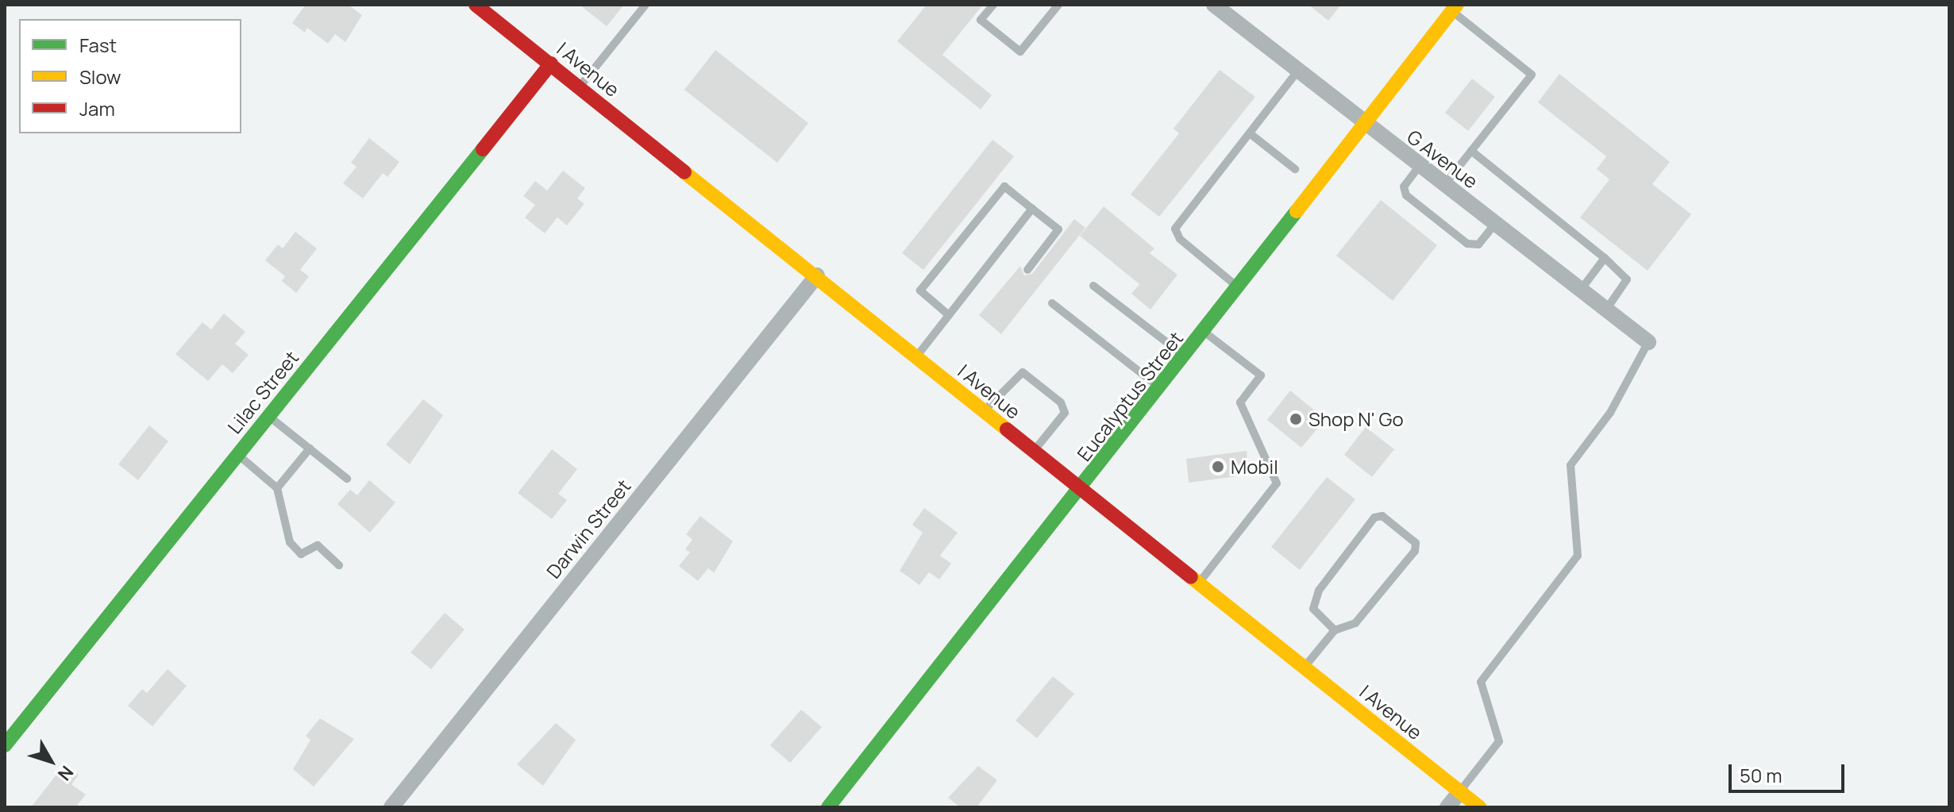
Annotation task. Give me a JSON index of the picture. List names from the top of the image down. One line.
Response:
{"streets":{"street":["I Avenue","G Avenue","Lilac Street","Eucalyptus Street","Darwin Street"]},"crossings":[["I Avenue","Lilac Street"],["I Avenue","Eucalyptus Street"],["I Avenue","Darwin Street"],["G Avenue","Eucalyptus Street"]],"places":["Shop N' Go","Mobil"],"legend":["Fast","Slow","Jam"],"scale_bar":"50 m","north":"bottom right"}
